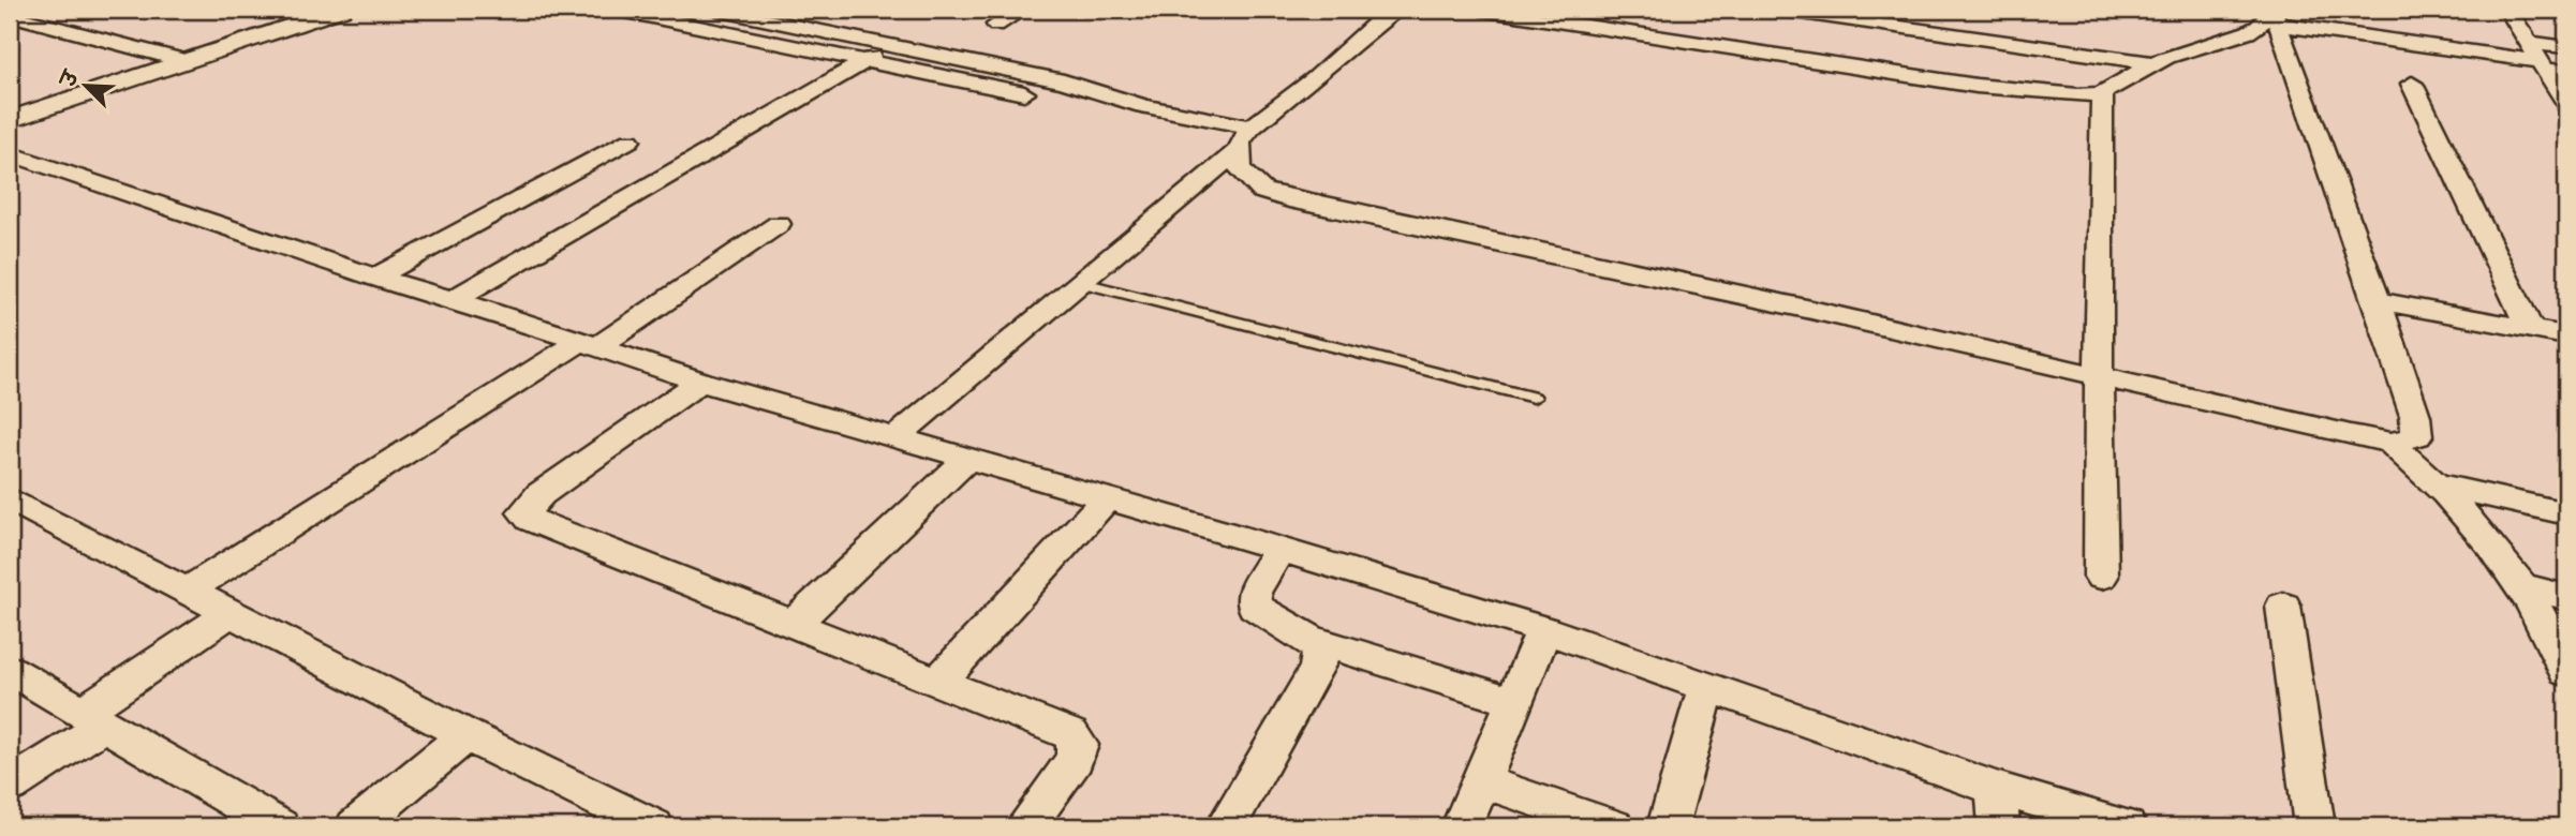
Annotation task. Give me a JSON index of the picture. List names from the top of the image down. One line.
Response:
{"north":"top left"}
